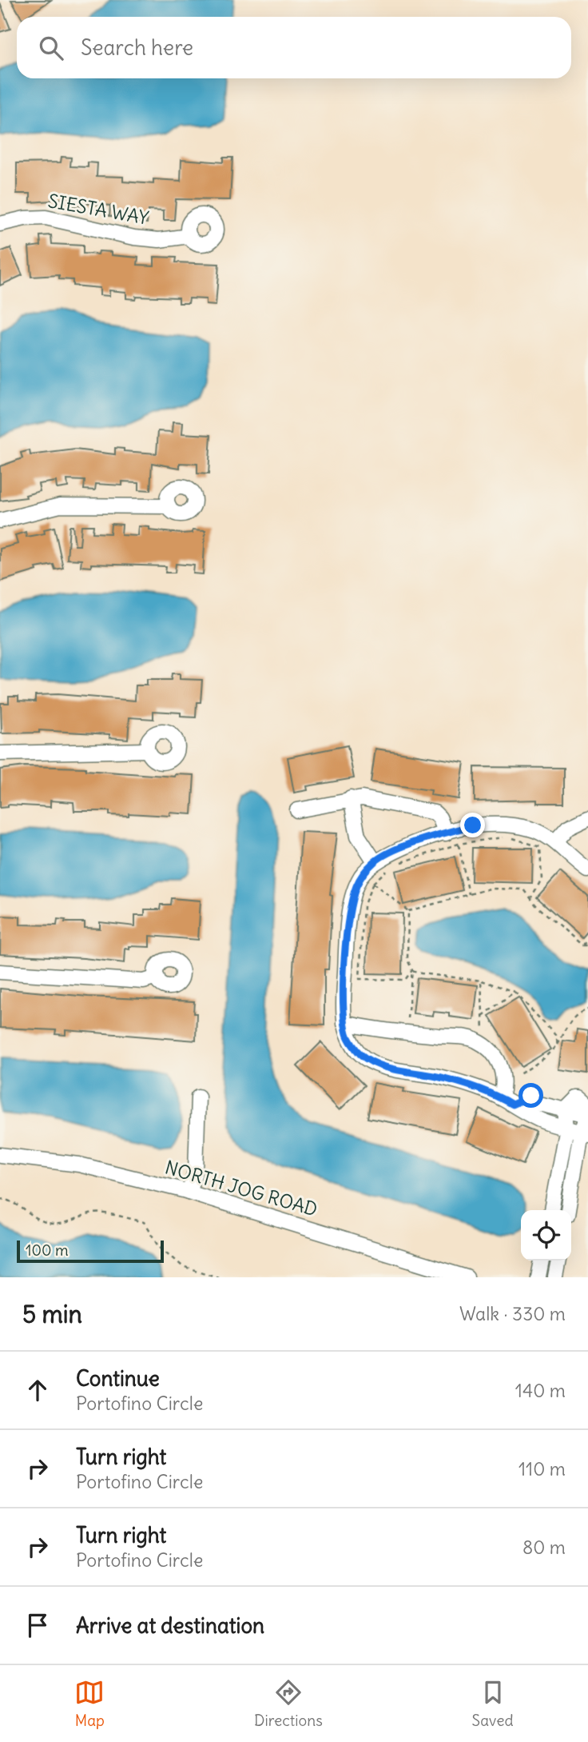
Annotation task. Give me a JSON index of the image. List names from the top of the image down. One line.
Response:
{"streets":{"street":["SIESTA WAY","NORTH JOG ROAD"]},"scale_bar":"100 m","page":{"search":"Search here","scale":"100 m","heading":["5 min","Walk · 330 m"],"list":[["Continue","Portofino Circle","140 m"],["Turn right","Portofino Circle","110 m"],["Turn right","Portofino Circle","80 m"],"Arrive at destination"],"nav":["Map","Directions","Saved"]}}
